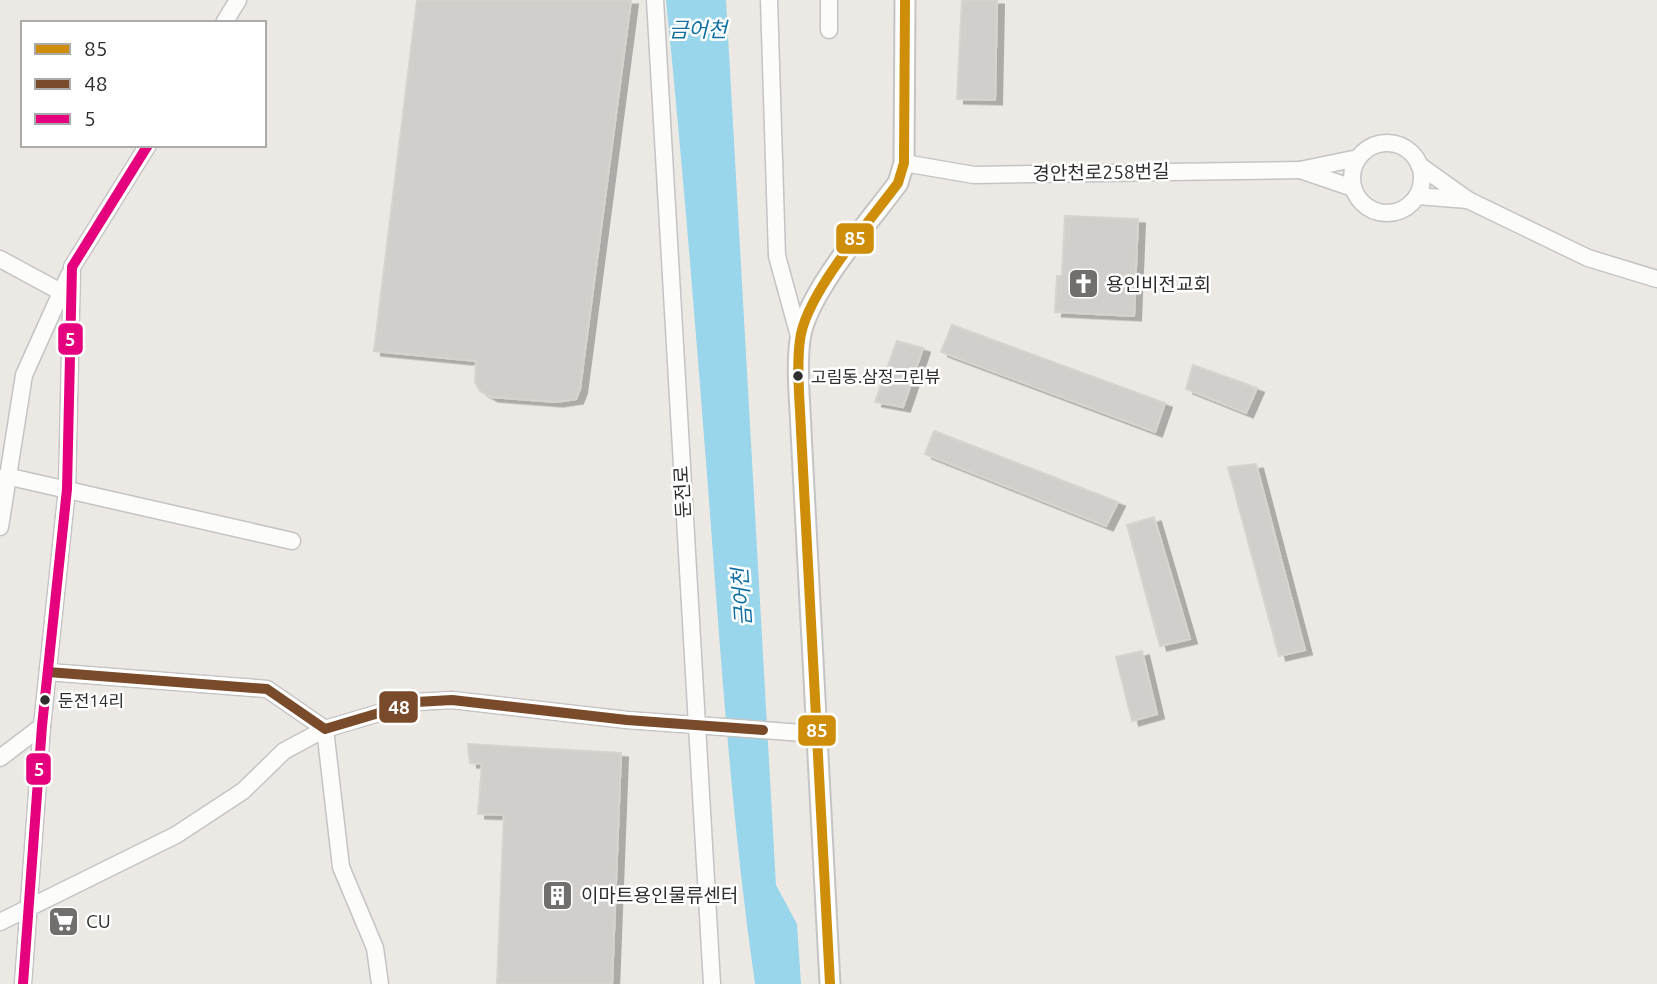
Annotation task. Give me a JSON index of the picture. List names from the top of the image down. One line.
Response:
{"streets":{"street":["경안천로258번길","둔전로"]},"water":["금어천"],"places":{"church":["용인비전교회"],"other":["고림동.삼정그린뷰","둔전14리"],"building":["이마트용인물류센터"],"supermarket":["CU"]},"lines":["transit line 85","transit line 5","transit line 48"],"legend":["85","48","5"]}
